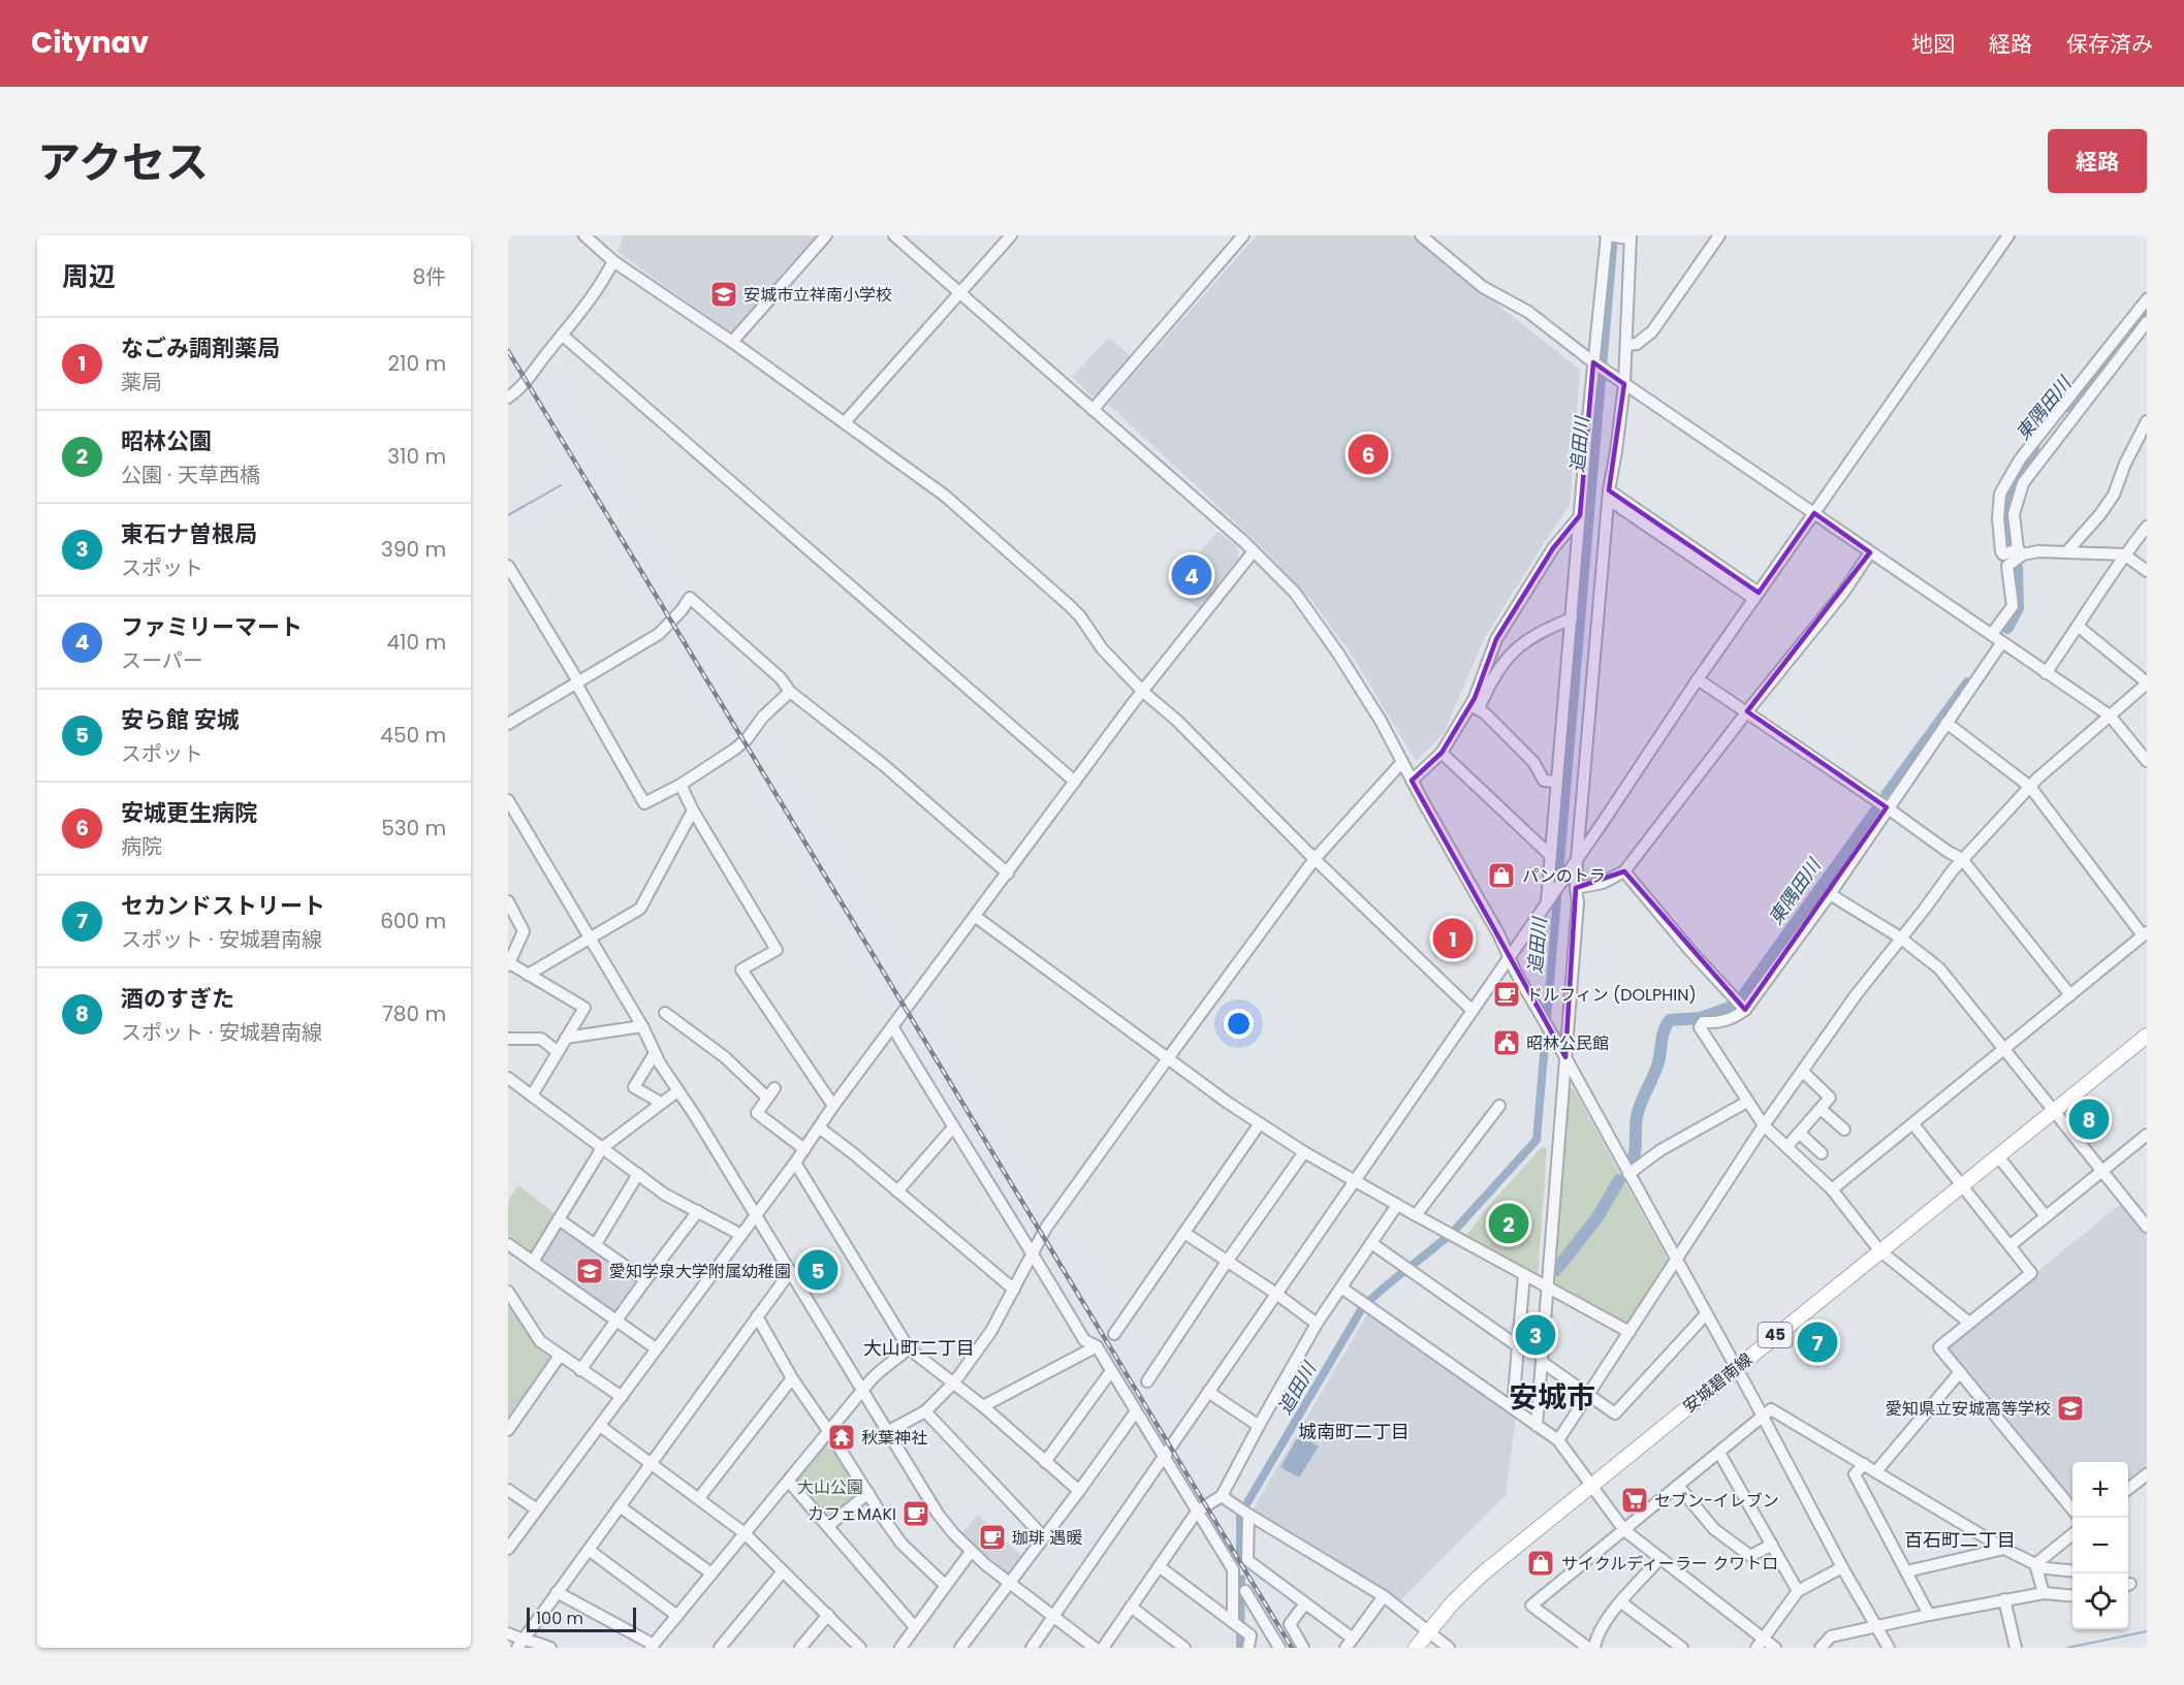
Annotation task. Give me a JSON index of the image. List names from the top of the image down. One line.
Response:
{"streets":{"main road":["45","安城碧南線"]},"districts":["大山町二丁目","安城市","城南町二丁目","百石町二丁目"],"water":["東隅田川","追田川"],"parks":["大山公園"],"places":{"school or university":["安城市立祥南小学校","愛知学泉大学附属幼稚園","愛知県立安城高等学校"],"shop":["パンのトラ","サイクルディーラー クワトロ"],"cafe":["ドルフィン (DOLPHIN)","カフェMAKI","珈琲 遇暖"],"public building":["昭林公民館"],"temple":["秋葉神社"],"supermarket":["セブン-イレブン"]},"scale_bar":"100 m","page":{"header":"Citynav","nav":["地図","経路","保存済み"],"title":"アクセス","buttons":"経路","heading":["周辺","8件"],"list":[{"mark":"1","name":"なごみ調剤薬局","note":"薬局","value":"210 m"},{"mark":"2","name":"昭林公園","note":"公園 · 天草西橋","value":"310 m"},{"mark":"3","name":"東石ナ曽根局","note":"スポット","value":"390 m"},{"mark":"4","name":"ファミリーマート","note":"スーパー","value":"410 m"},{"mark":"5","name":"安ら館 安城","note":"スポット","value":"450 m"},{"mark":"6","name":"安城更生病院","note":"病院","value":"530 m"},{"mark":"7","name":"セカンドストリート","note":"スポット · 安城碧南線","value":"600 m"},{"mark":"8","name":"酒のすぎた","note":"スポット · 安城碧南線","value":"780 m"}],"pins":["6","4","1","8","2","5","3","7"],"map_buttons":["+","−"],"scale":"100 m"}}
